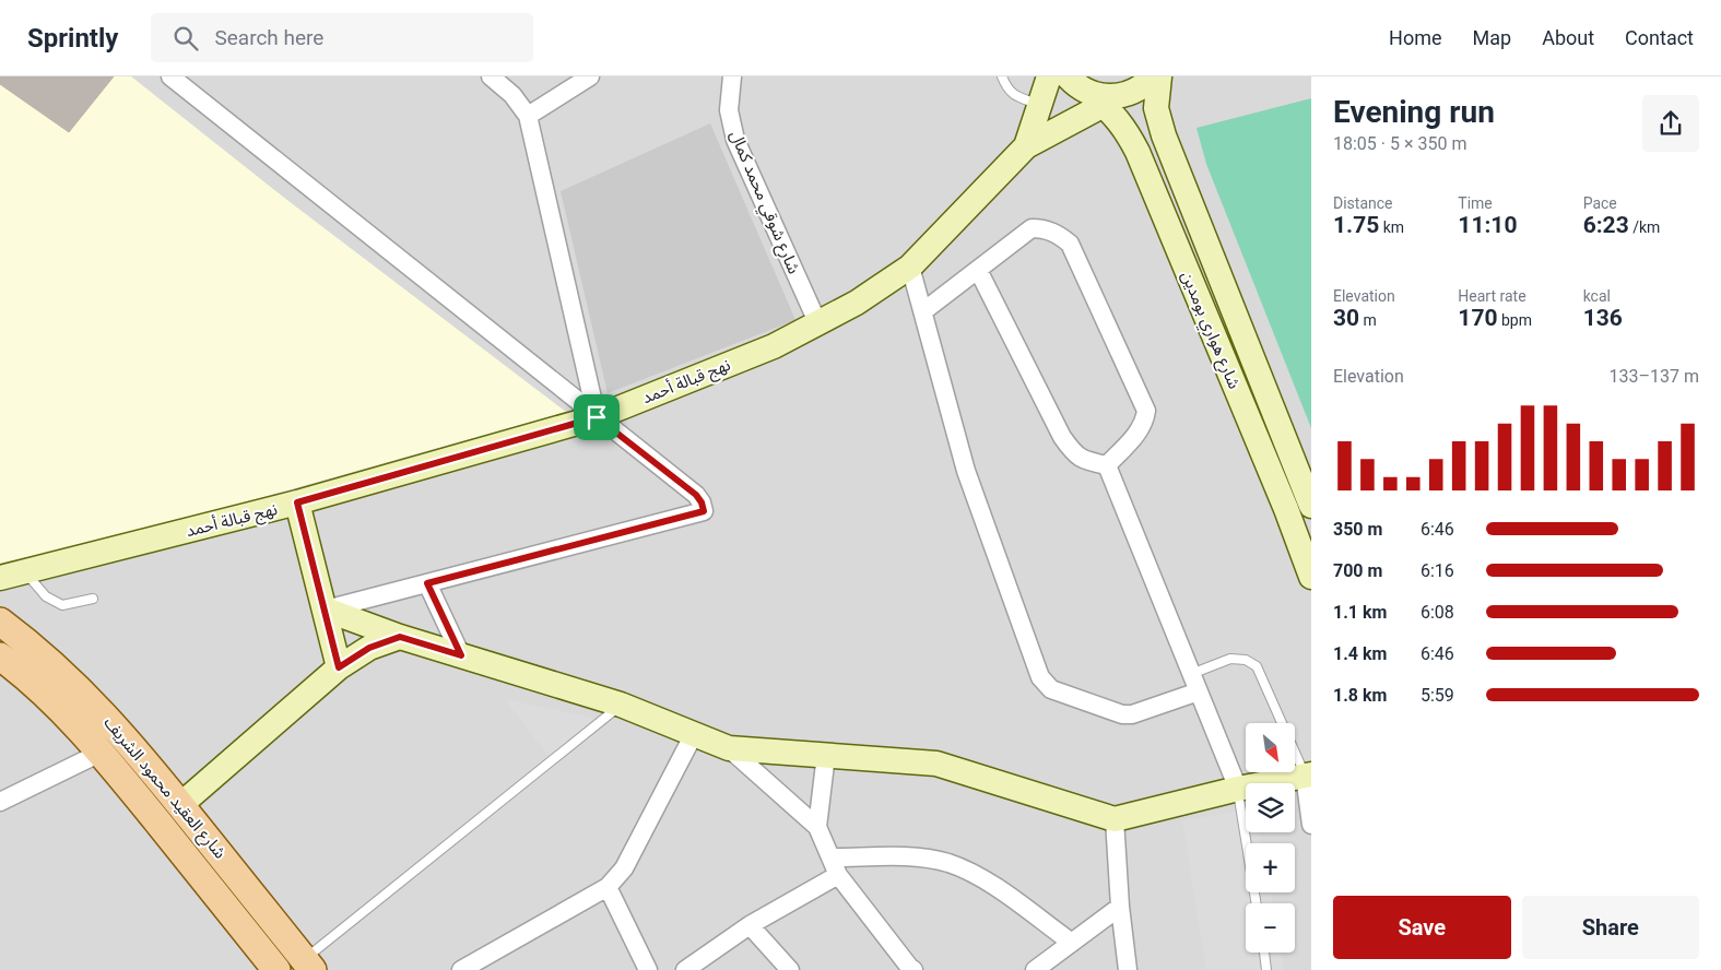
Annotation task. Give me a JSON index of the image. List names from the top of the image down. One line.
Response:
{"streets":{"main road":["شارع العقيد محمود الشريف"],"street":["شارع شوقي محمد كمال","شارع هواري بومدين","نهج قبالة أحمد"]},"crossings":[["شارع شوقي محمد كمال","نهج قبالة أحمد"],["شارع هواري بومدين","نهج قبالة أحمد"]],"north":"bottom right","page":{"header":"Sprintly","search":"Search here","nav":["Home","Map","About","Contact"],"heading":["Evening run","18:05 · 5 × 350 m"],"stats":[["Distance","1.75 km"],["Time","11:10"],["Pace","6:23 /km"],["Elevation","30 m"],["Heart rate","170 bpm"],["kcal","136"]],"chart":["Elevation","133–137 m"],"list":[{"name":"350 m","note":"6:46"},{"name":"700 m","note":"6:16"},{"name":"1.1 km","note":"6:08"},{"name":"1.4 km","note":"6:46"},{"name":"1.8 km","note":"5:59"}],"map_buttons":["+","−"],"buttons":["Save","Share"]}}
